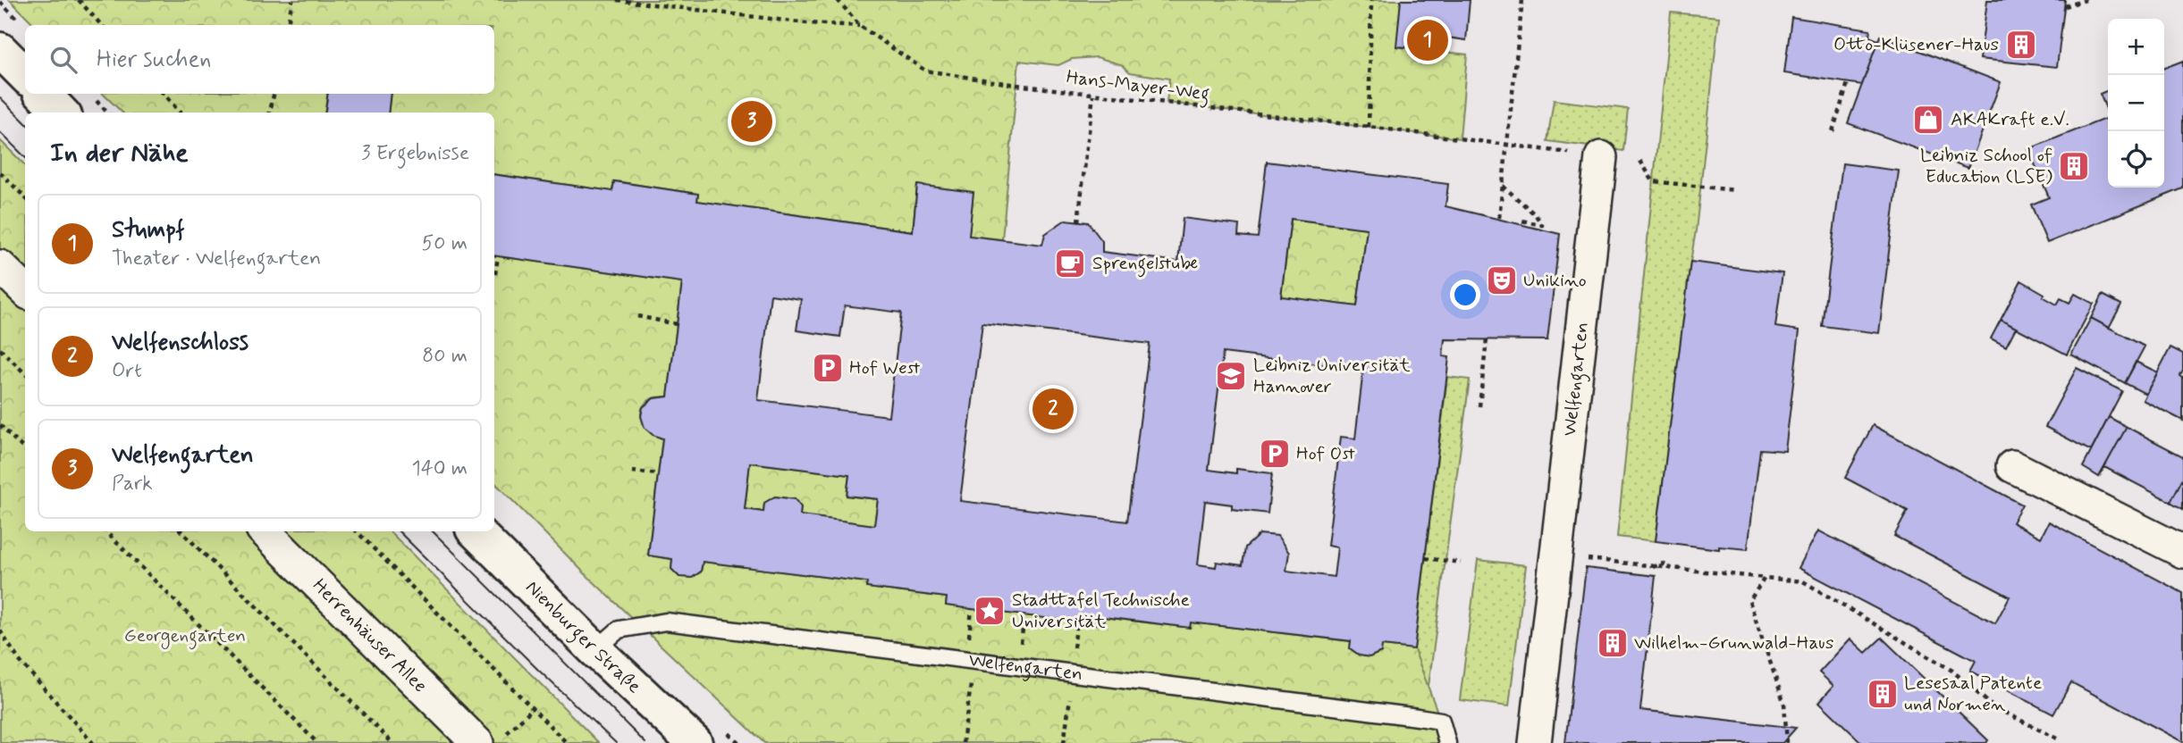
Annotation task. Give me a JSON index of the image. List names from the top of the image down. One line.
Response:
{"streets":{"street":["Welfengarten","Herrenhäuser Allee","Nienburger Straße"],"path":["Hans-Mayer-Weg"]},"crossings":[["Welfengarten","Nienburger Straße"]],"parks":["Georgengarten"],"places":{"building":["Otto-Klüsener-Haus","Leibniz School of Education (LSE)","Wilhelm-Grunwald-Haus","Lesesaal Patente und Normen"],"shop":["AKAKraft e.V."],"cafe":["Sprengelstube"],"theatre":["Unikino"],"parking":["Hof West","Hof Ost"],"school or university":["Leibniz Universität Hannover"],"place":["Stadttafel Technische Universität"]},"page":{"pins":["1","3","2"],"map_buttons":["+","−"],"search":"Hier suchen","heading":["In der Nähe","3 Ergebnisse"],"list":[{"mark":"1","name":"Stumpf","note":"Theater · Welfengarten","value":"50 m"},{"mark":"2","name":"Welfenschloss","note":"Ort","value":"80 m"},{"mark":"3","name":"Welfengarten","note":"Park","value":"140 m"}]}}
